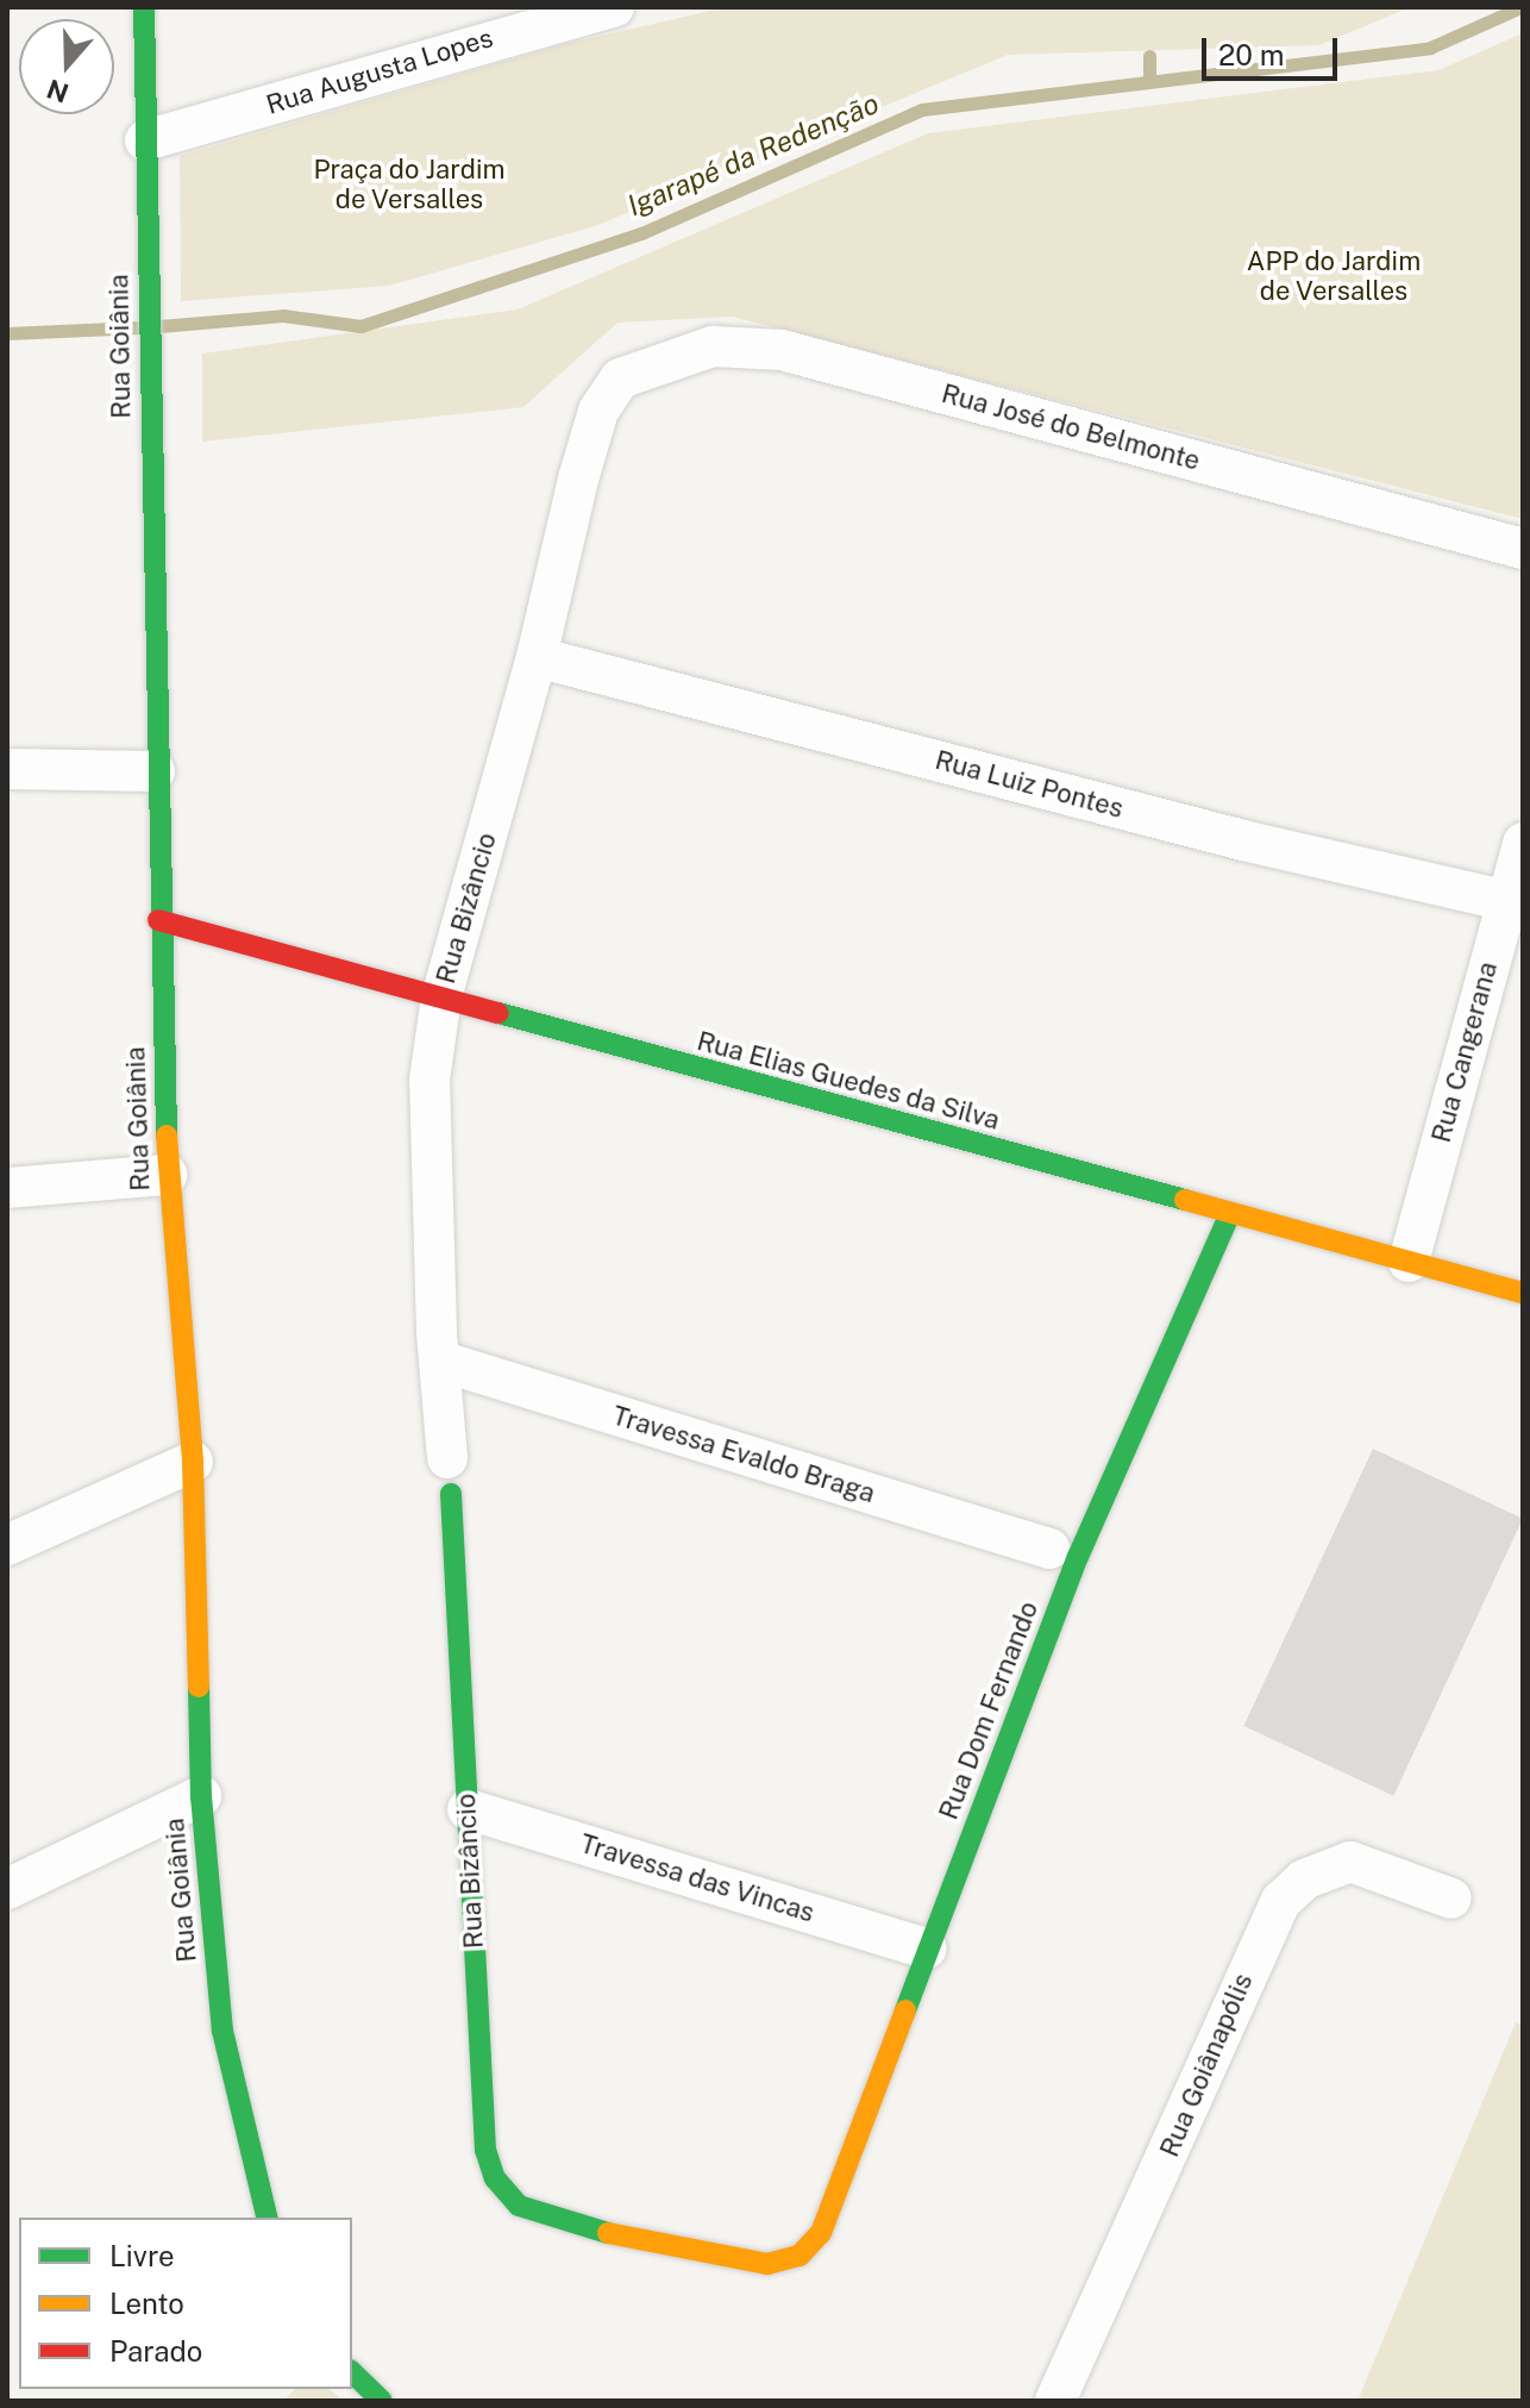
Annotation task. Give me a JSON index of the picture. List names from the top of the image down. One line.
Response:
{"streets":{"street":["Rua Augusta Lopes","Rua Goiânia","Rua José do Belmonte","Rua Luiz Pontes","Rua Bizâncio","Rua Cangerana","Rua Elias Guedes da Silva","Travessa Evaldo Braga","Rua Dom Fernando","Travessa das Vincas","Rua Goiânapólis"]},"crossings":[["Rua Augusta Lopes","Rua Goiânia"],["Rua Goiânia","Rua Elias Guedes da Silva"],["Rua José do Belmonte","Rua Bizâncio"],["Rua Luiz Pontes","Rua Bizâncio"],["Rua Luiz Pontes","Rua Cangerana"],["Rua Bizâncio","Rua Elias Guedes da Silva"],["Rua Bizâncio","Travessa Evaldo Braga"],["Rua Bizâncio","Rua Dom Fernando"],["Rua Bizâncio","Travessa das Vincas"],["Rua Cangerana","Rua Elias Guedes da Silva"],["Rua Elias Guedes da Silva","Rua Dom Fernando"],["Rua Dom Fernando","Travessa das Vincas"]],"water":["Igarapé da Redenção"],"parks":["Praça do Jardim de Versalles","APP do Jardim de Versalles"],"legend":["Livre","Lento","Parado"],"scale_bar":"20 m","north":"bottom"}
